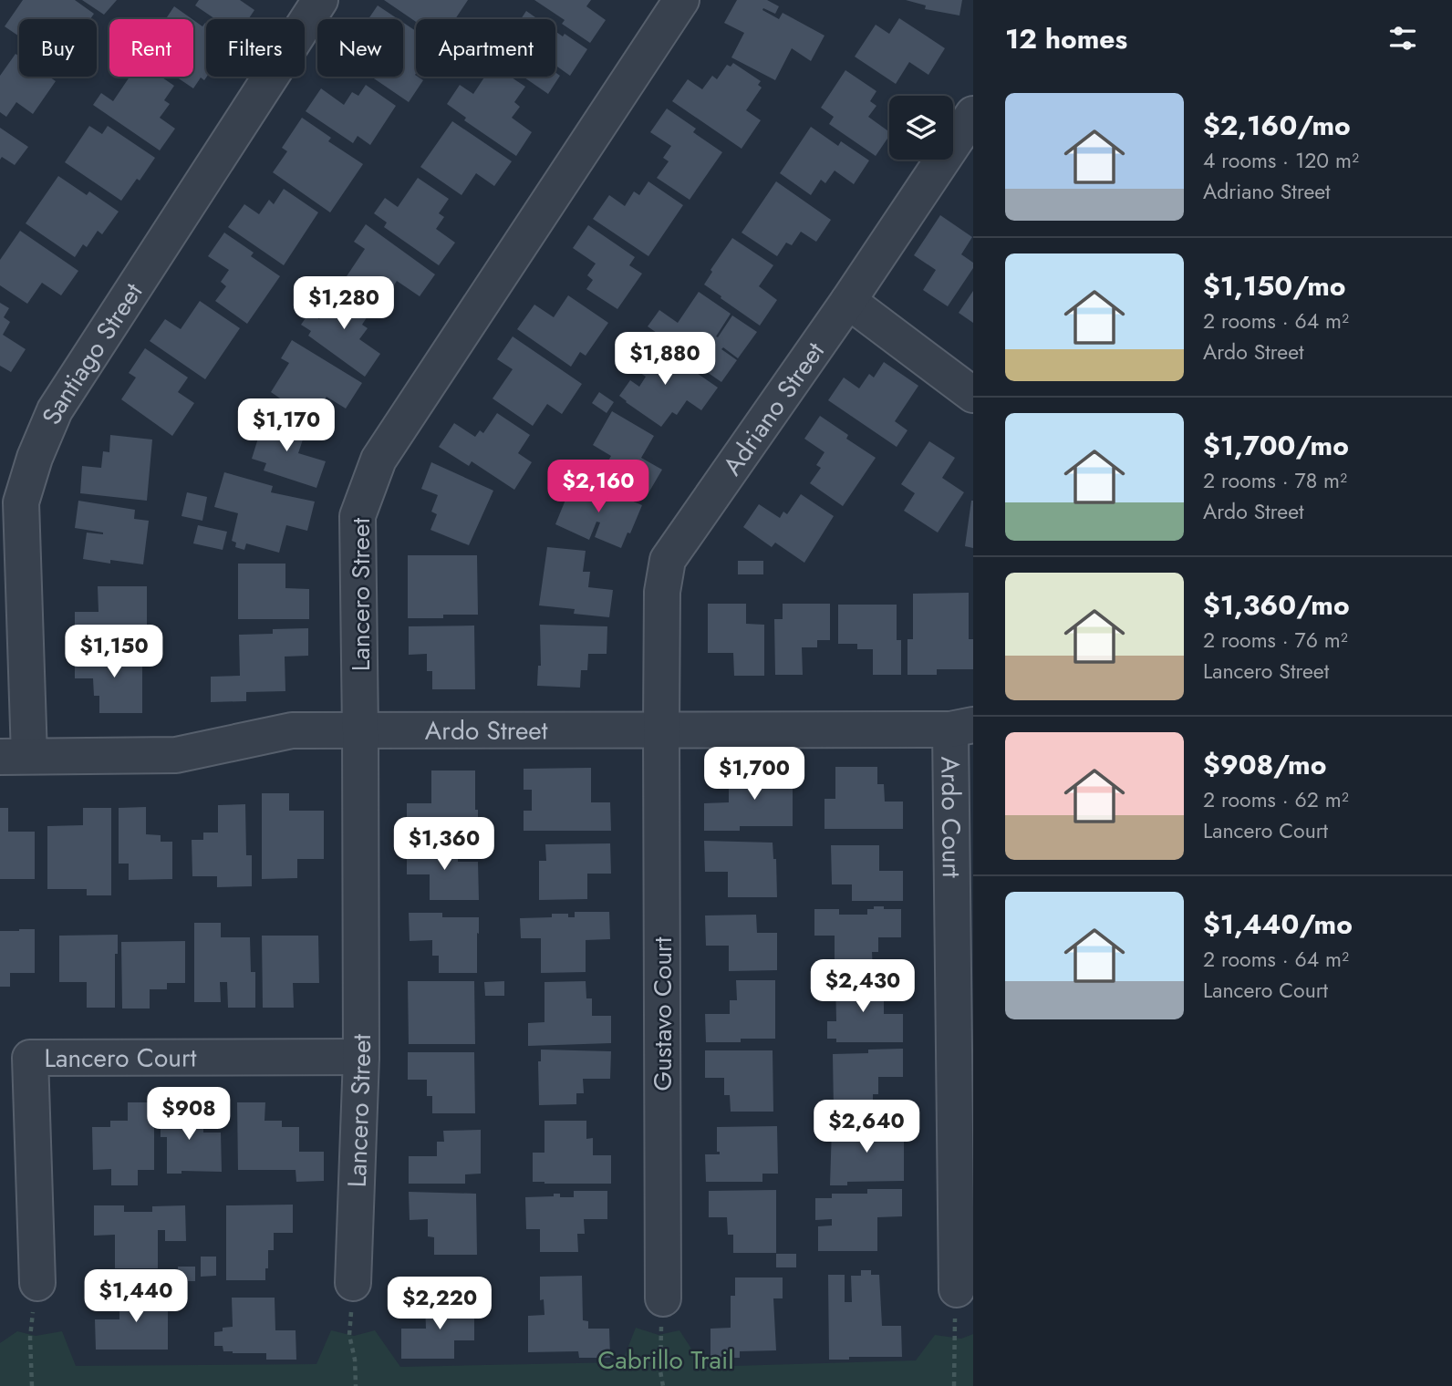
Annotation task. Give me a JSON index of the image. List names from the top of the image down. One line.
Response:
{"streets":{"street":["Santiago Street","Adriano Street","Lancero Street","Ardo Street","Ardo Court","Gustavo Court","Lancero Court"]},"crossings":[["Santiago Street","Ardo Street"],["Adriano Street","Ardo Street"],["Adriano Street","Gustavo Court"],["Lancero Street","Ardo Street"],["Lancero Street","Lancero Court"],["Ardo Street","Ardo Court"],["Ardo Street","Gustavo Court"]],"parks":["Cabrillo Trail"],"page":{"heading":"12 homes","chip":["Buy","Rent","Filters","New","Apartment"],"list":[{"name":"$2,160/mo","note":"4 rooms · 120 m² · Adriano Street"},{"name":"$1,150/mo","note":"2 rooms · 64 m² · Ardo Street"},{"name":"$1,700/mo","note":"2 rooms · 78 m² · Ardo Street"},{"name":"$1,360/mo","note":"2 rooms · 76 m² · Lancero Street"},{"name":"$908/mo","note":"2 rooms · 62 m² · Lancero Court"},{"name":"$1,440/mo","note":"2 rooms · 64 m² · Lancero Court"}],"price":["$1,280","$1,880","$1,170","$2,160","$1,150","$1,700","$1,360","$2,430","$908","$2,640","$1,440","$2,220"]}}
